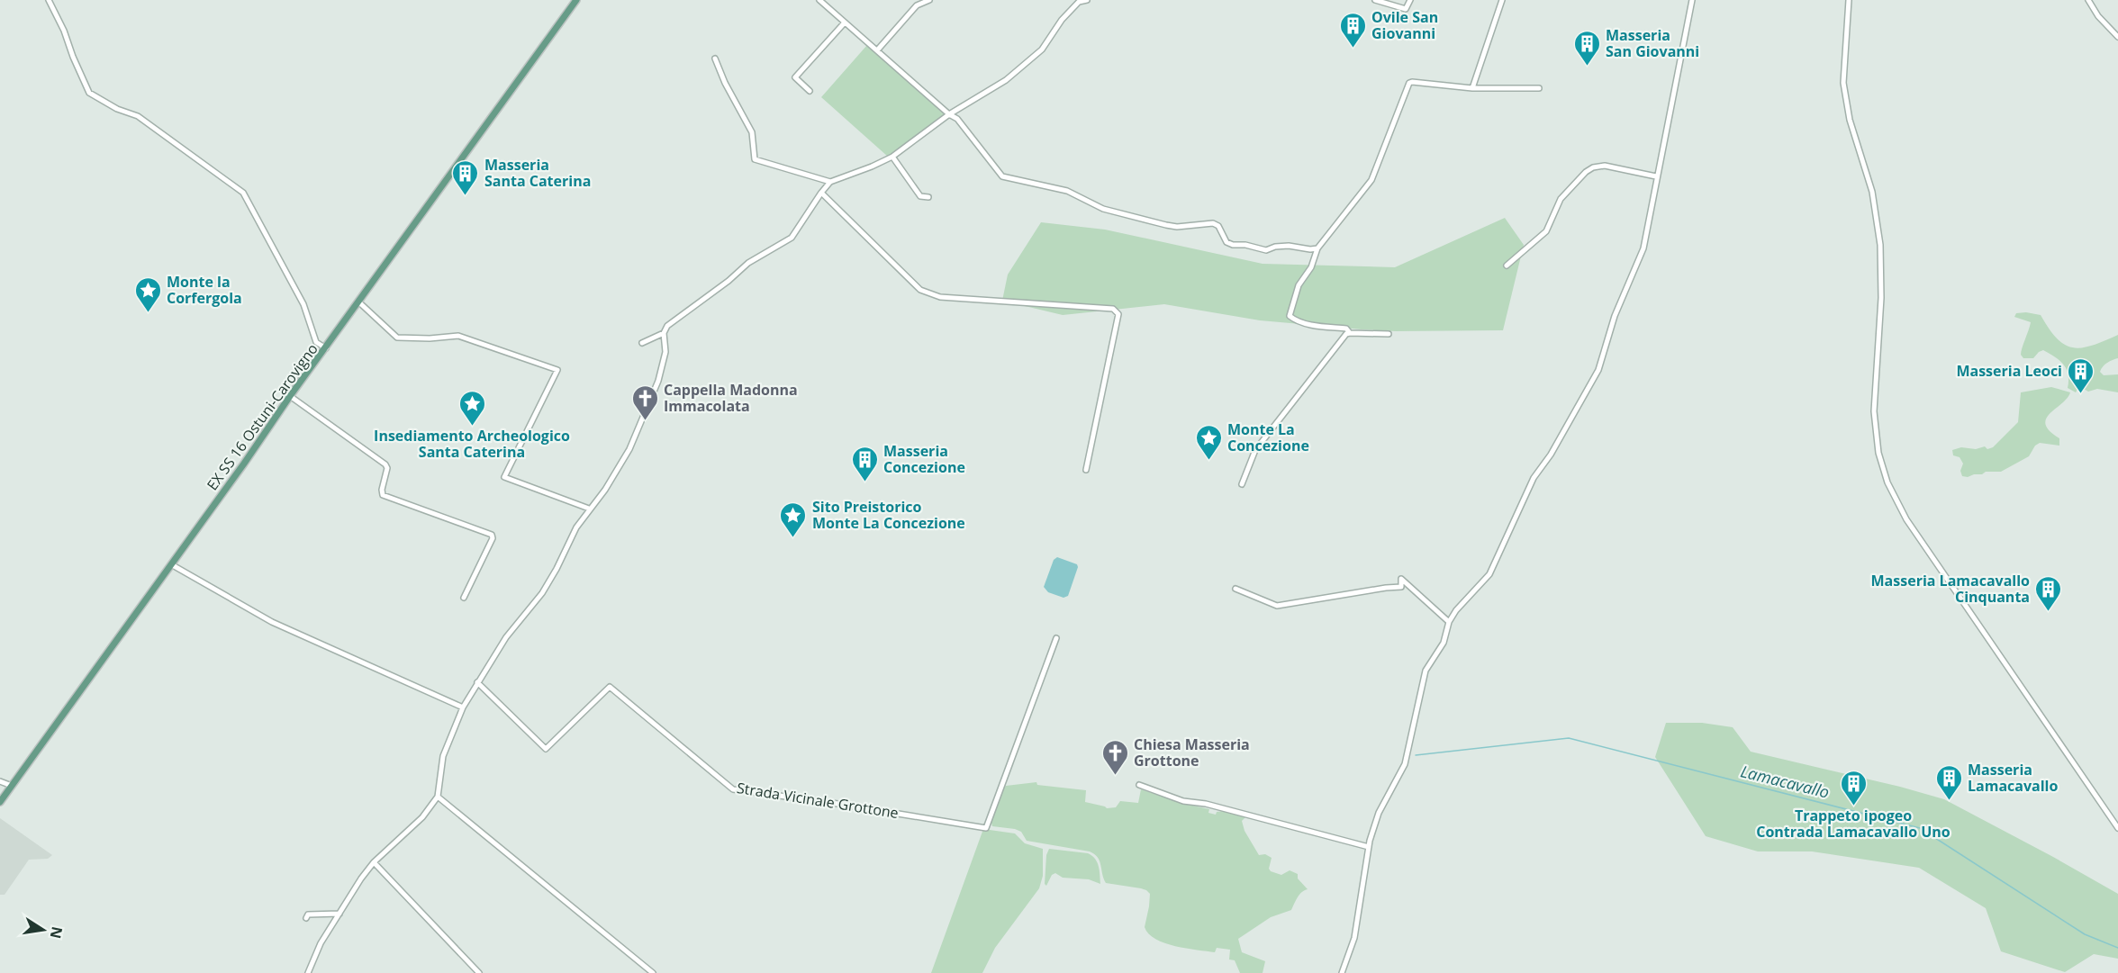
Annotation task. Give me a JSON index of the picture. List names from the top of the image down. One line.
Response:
{"streets":{"main road":["EX SS 16 Ostuni-Carovigno"],"street":["Strada Vicinale Grottone"]},"water":["Lamacavallo"],"places":{"building":["Ovile San Giovanni","Masseria San Giovanni","Masseria Santa Caterina","Masseria Leoci","Masseria Concezione","Masseria Lamacavallo Cinquanta","Masseria Lamacavallo","Trappeto ipogeo Contrada Lamacavallo Uno"],"place":["Monte la Corfergola","Insediamento Archeologico Santa Caterina","Monte La Concezione","Sito Preistorico Monte La Concezione"],"church":["Cappella Madonna Immacolata","Chiesa Masseria Grottone"]},"north":"right"}
